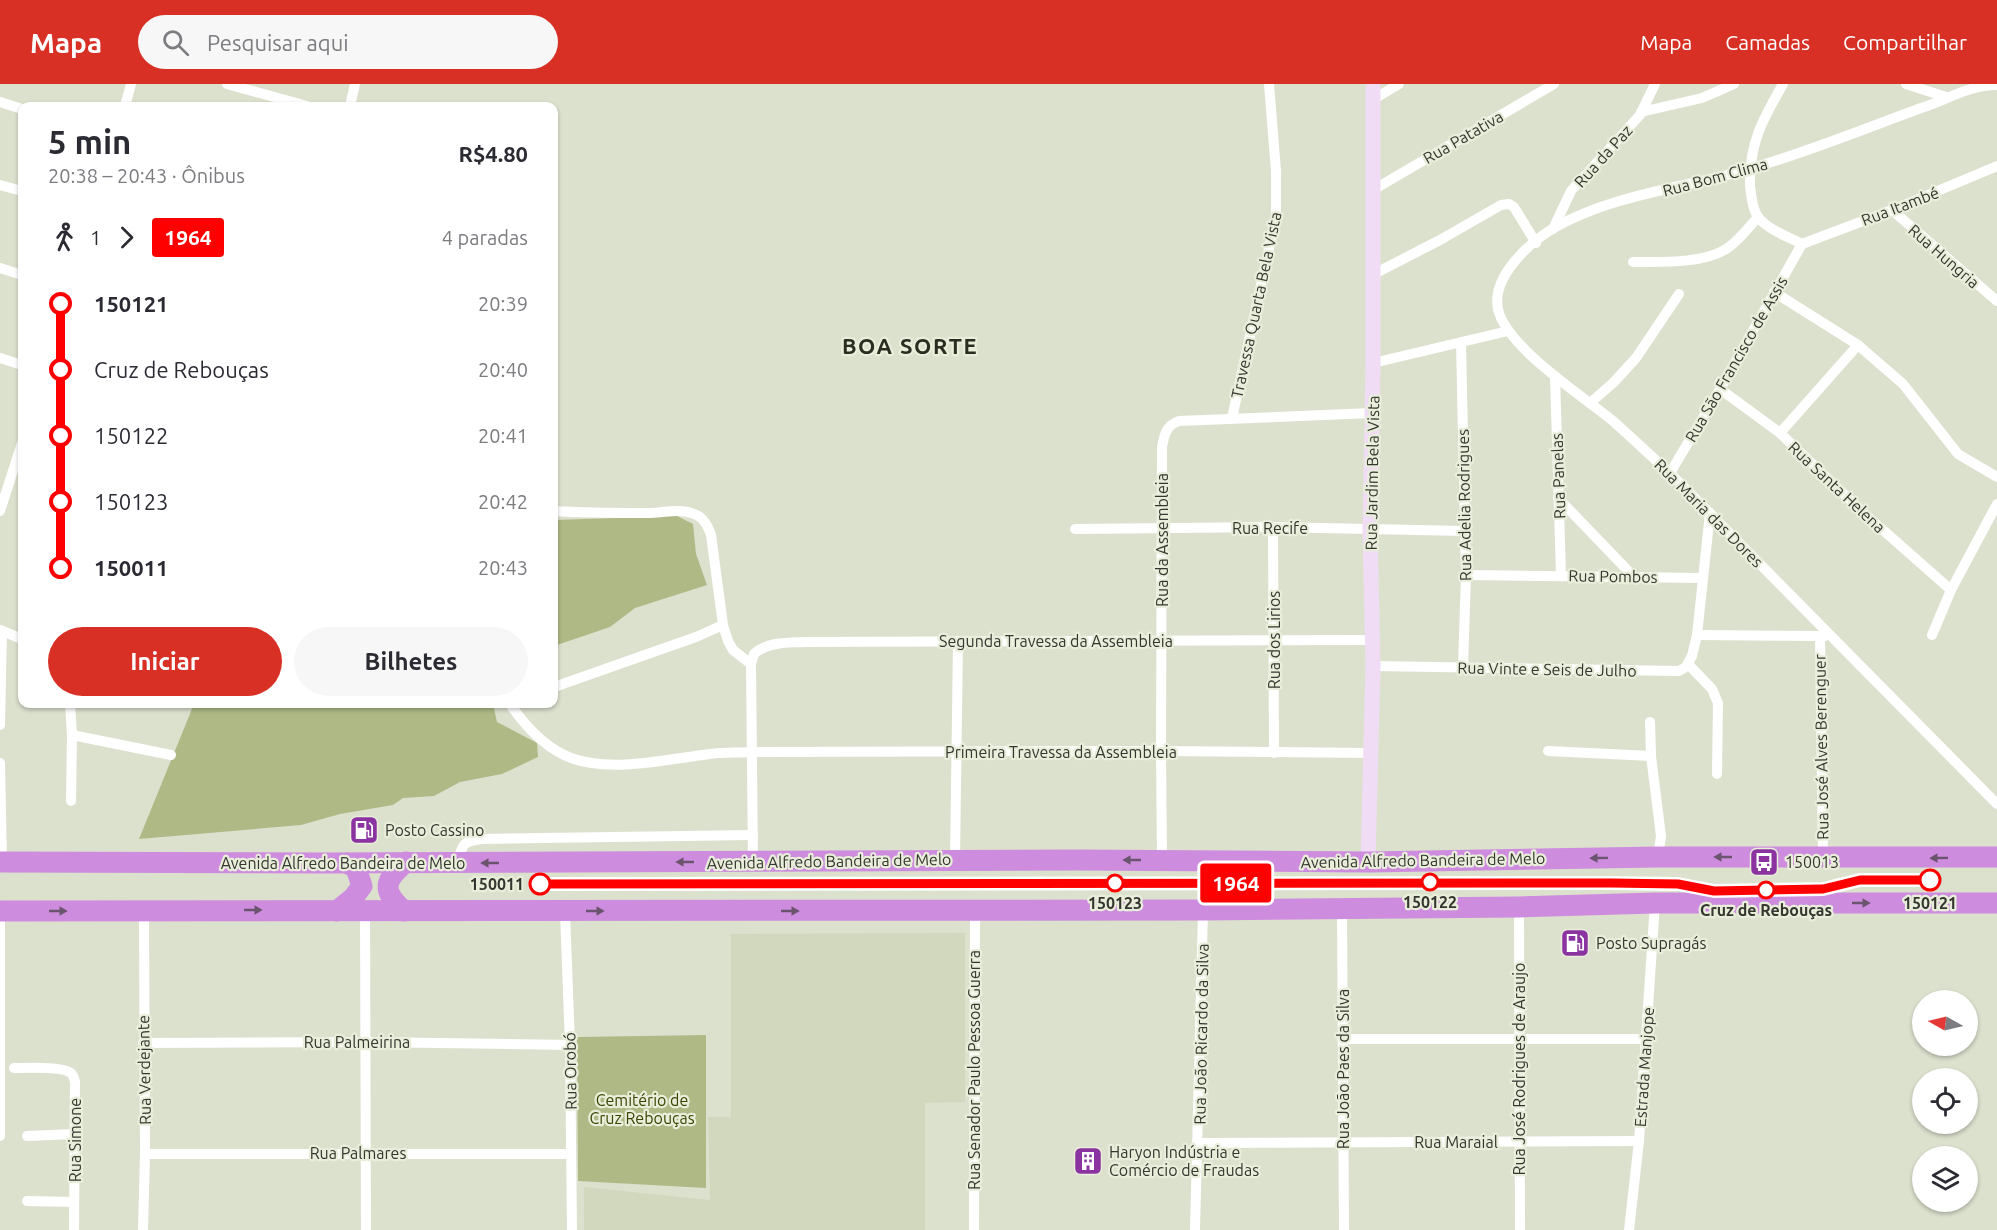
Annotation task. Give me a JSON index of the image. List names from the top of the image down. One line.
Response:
{"streets":{"highway":["Avenida Alfredo Bandeira de Melo"],"main road":["Rua Jardim Bela Vista"],"street":["Rua Patativa","Rua da Paz","Rua Bom Clima","Rua Itambé","Rua Hungria","Travessa Quarta Bela Vista","Rua São Francisco de Assis","Rua Panelas","Rua Santa Helena","Rua Adelia Rodrigues","Rua Maria das Dores","Rua Recife","Rua da Assembleia","Rua Pombos","Rua dos Lirios","Segunda Travessa da Assembleia","Rua Vinte e Seis de Julho","Rua José Alves Berenguer","Primeira Travessa da Assembleia","Rua João Ricardo da Silva","Rua Palmeirina","Estrada Manjope","Rua João Paes da Silva","Rua José Rodrigues de Araujo","Rua Verdejante","Rua Senador Paulo Pessoa Guerra","Rua Orobó","Rua Simone","Rua Maraial","Rua Palmares"]},"crossings":[["Rua Patativa","Rua Jardim Bela Vista"],["Rua da Paz","Rua Bom Clima"],["Rua Bom Clima","Rua Maria das Dores"],["Rua Itambé","Rua Hungria"],["Rua Itambé","Rua São Francisco de Assis"],["Travessa Quarta Bela Vista","Rua da Assembleia"],["Rua São Francisco de Assis","Rua Santa Helena"],["Rua São Francisco de Assis","Rua Maria das Dores"],["Rua Jardim Bela Vista","Rua Recife"],["Rua Jardim Bela Vista","Rua da Assembleia"],["Rua Jardim Bela Vista","Segunda Travessa da Assembleia"],["Rua Jardim Bela Vista","Rua Vinte e Seis de Julho"],["Rua Jardim Bela Vista","Primeira Travessa da Assembleia"],["Rua Jardim Bela Vista","Avenida Alfredo Bandeira de Melo"],["Rua Panelas","Rua Maria das Dores"],["Rua Panelas","Rua Pombos"],["Rua Adelia Rodrigues","Rua Recife"],["Rua Adelia Rodrigues","Rua Pombos"],["Rua Adelia Rodrigues","Rua Vinte e Seis de Julho"],["Rua Recife","Rua da Assembleia"],["Rua Recife","Rua dos Lirios"],["Rua da Assembleia","Segunda Travessa da Assembleia"],["Rua da Assembleia","Primeira Travessa da Assembleia"],["Rua da Assembleia","Avenida Alfredo Bandeira de Melo"],["Rua dos Lirios","Segunda Travessa da Assembleia"],["Rua dos Lirios","Primeira Travessa da Assembleia"],["Rua José Alves Berenguer","Avenida Alfredo Bandeira de Melo"],["Rua João Ricardo da Silva","Rua Maraial"],["Rua Palmeirina","Rua Verdejante"],["Rua Palmeirina","Rua Orobó"],["Estrada Manjope","Rua Maraial"],["Rua João Paes da Silva","Rua Maraial"],["Rua José Rodrigues de Araujo","Rua Maraial"],["Rua Verdejante","Rua Palmares"],["Rua Orobó","Rua Palmares"]],"districts":["BOA SORTE"],"parks":["Cemitério de Cruz Rebouças"],"places":{"fuel station":["Posto Cassino","Posto Supragás"],"bus stop":["150013"],"other":["150121","150122","150123","150011","Cruz de Rebouças"],"building":["Haryon Indústria e Comércio de Fraudas"]},"lines":["bus line 1964"],"north":"left","page":{"header":"Mapa","search":"Pesquisar aqui","nav":["Mapa","Camadas","Compartilhar"],"on_map":"1964","heading":["5 min","20:38 – 20:43 · Ônibus","R$4.80"],"legs":["1","1964","4 paradas"],"list":[{"name":"150121","value":"20:39"},{"name":"Cruz de Rebouças","value":"20:40"},{"name":"150122","value":"20:41"},{"name":"150123","value":"20:42"},{"name":"150011","value":"20:43"}],"buttons":["Iniciar","Bilhetes"]}}
